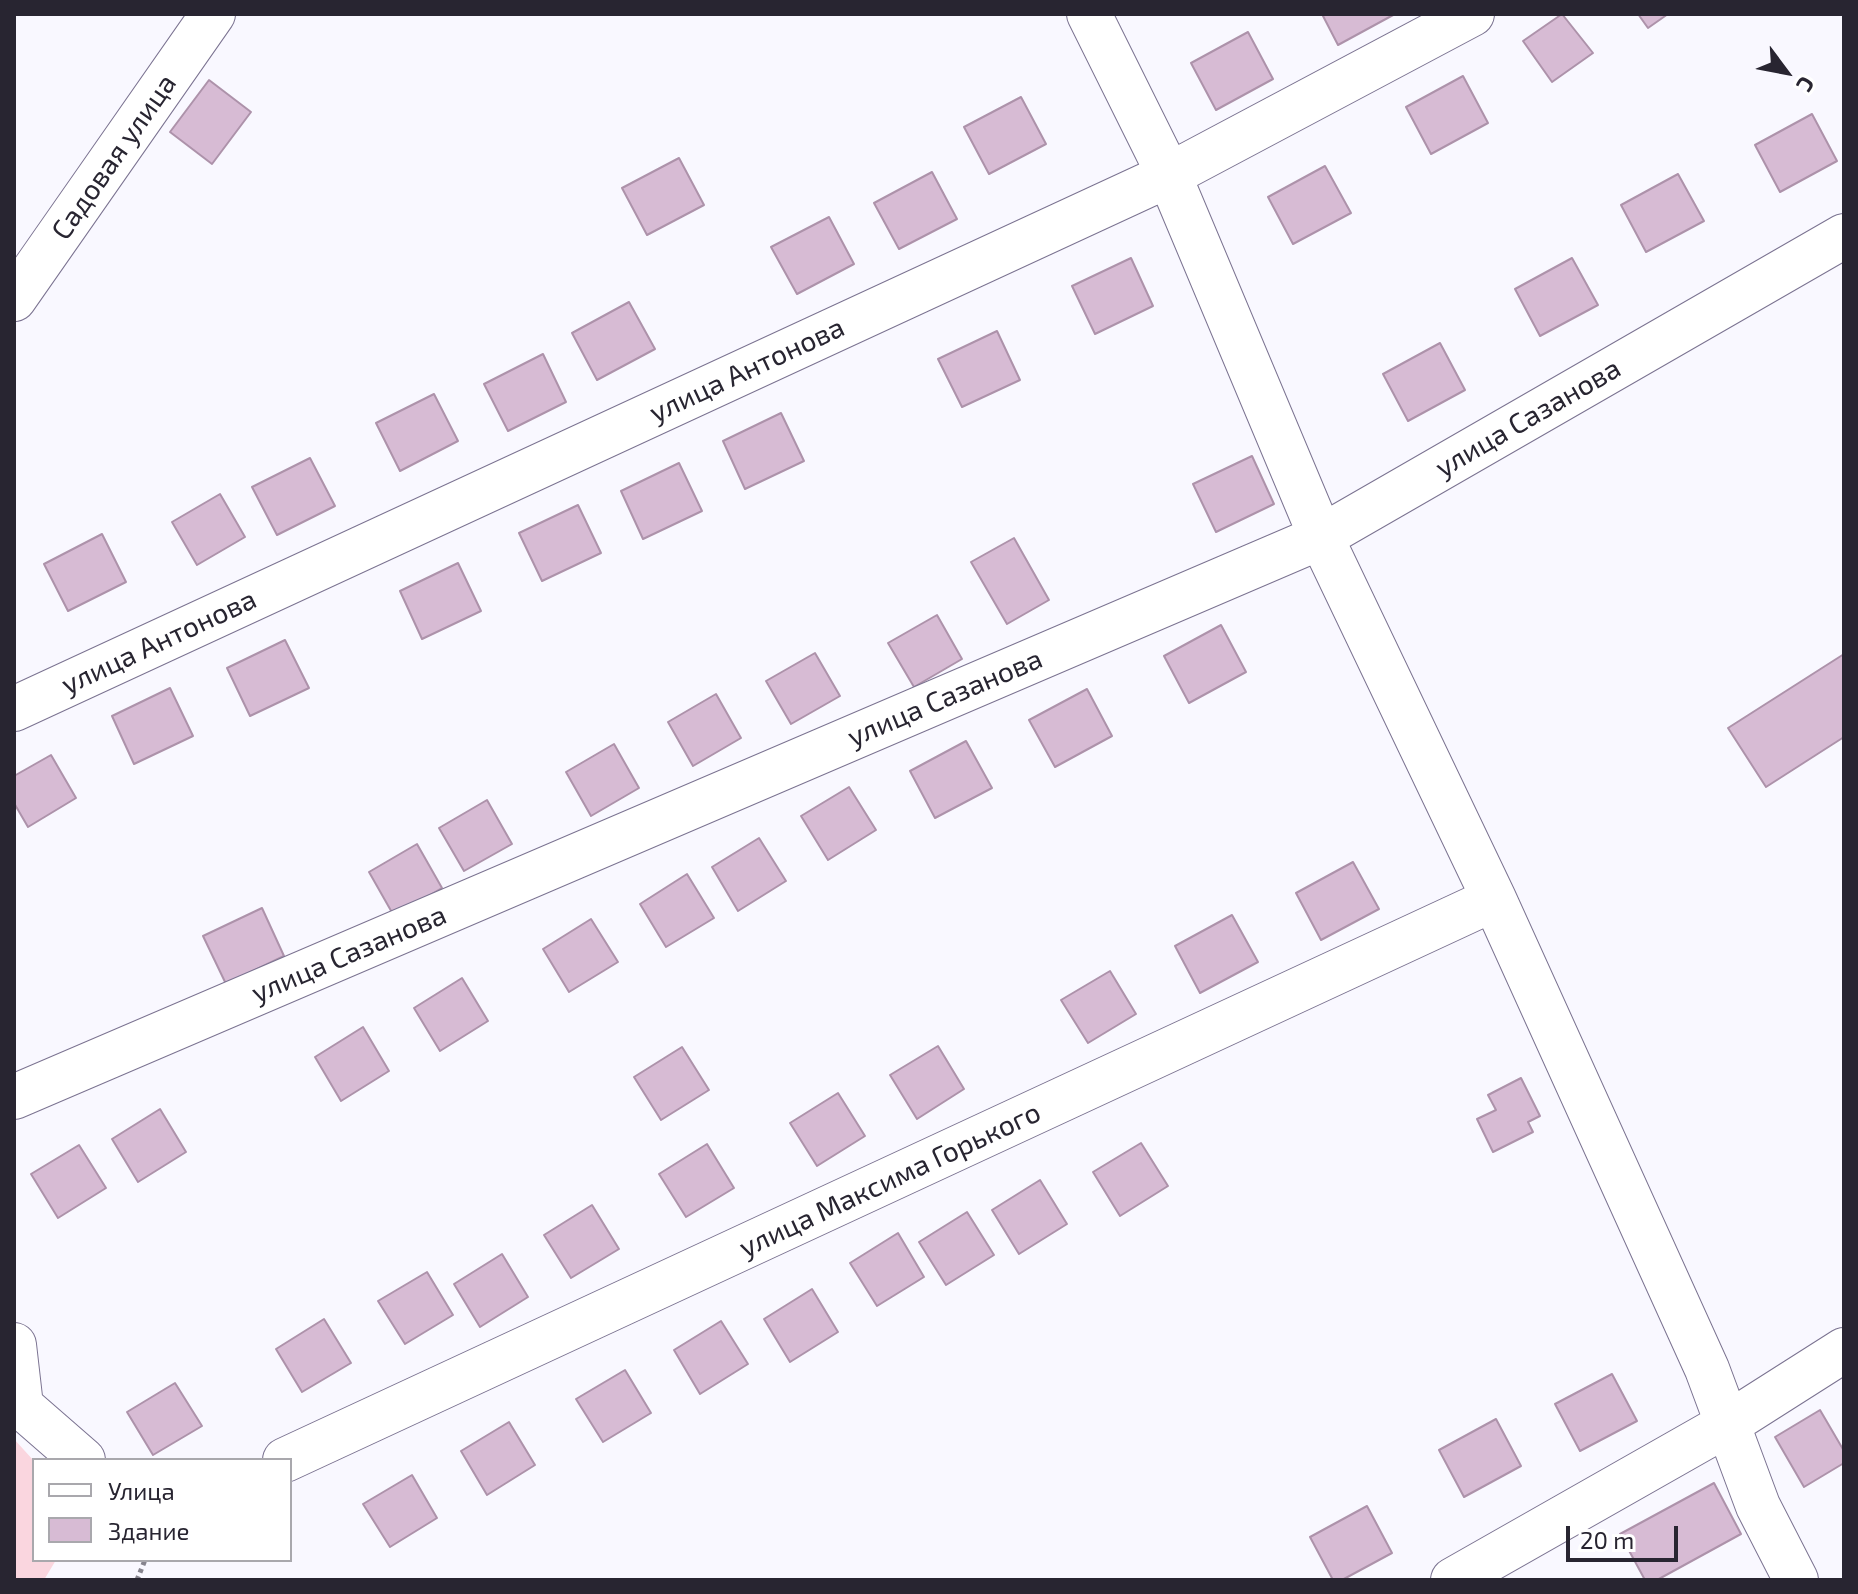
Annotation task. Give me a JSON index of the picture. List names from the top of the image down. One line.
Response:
{"streets":{"street":["Садовая улица","улица Антонова","улица Сазанова","улица Максима Горького"]},"legend":["Улица","Здание"],"scale_bar":"20 m","north":"bottom right"}
